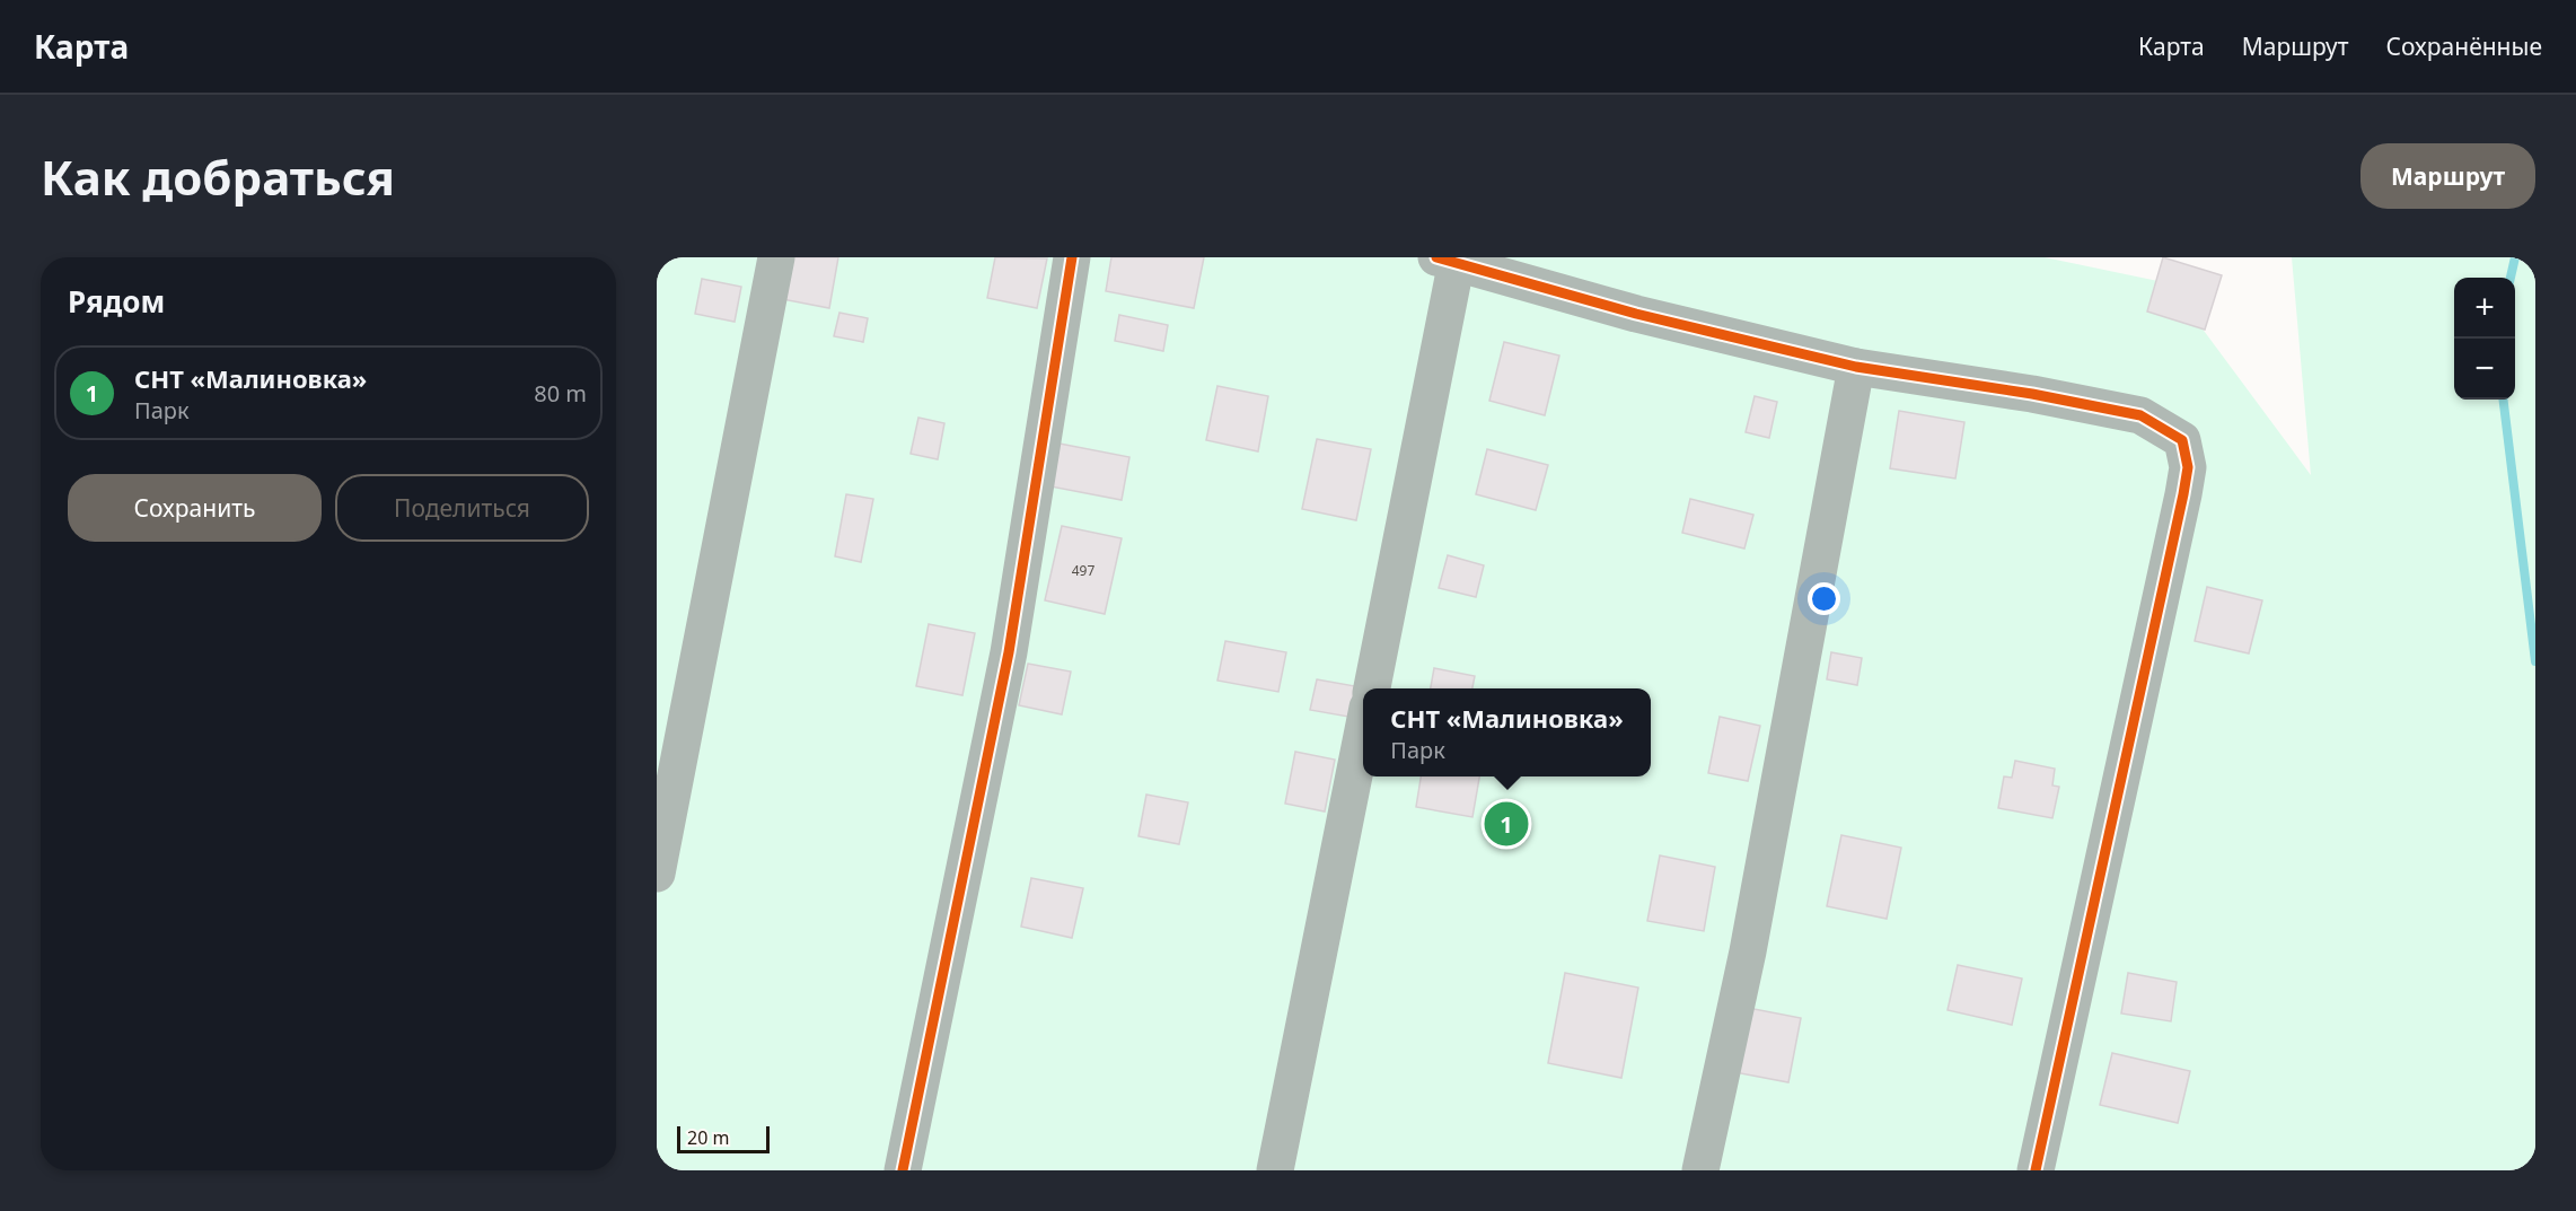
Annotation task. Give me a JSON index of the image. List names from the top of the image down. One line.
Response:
{"house_numbers":["497"],"scale_bar":"20 m","page":{"header":"Карта","nav":["Карта","Маршрут","Сохранённые"],"buttons":["Маршрут",["Сохранить","Поделиться"]],"title":"Как добраться","heading":"Рядом","map_buttons":["+","−"],"list":[{"mark":"1","name":"СНТ «Малиновка»","note":"Парк","value":"80 m"}],"popup":["СНТ «Малиновка»","Парк"],"pins":"1","scale":"20 m"}}
